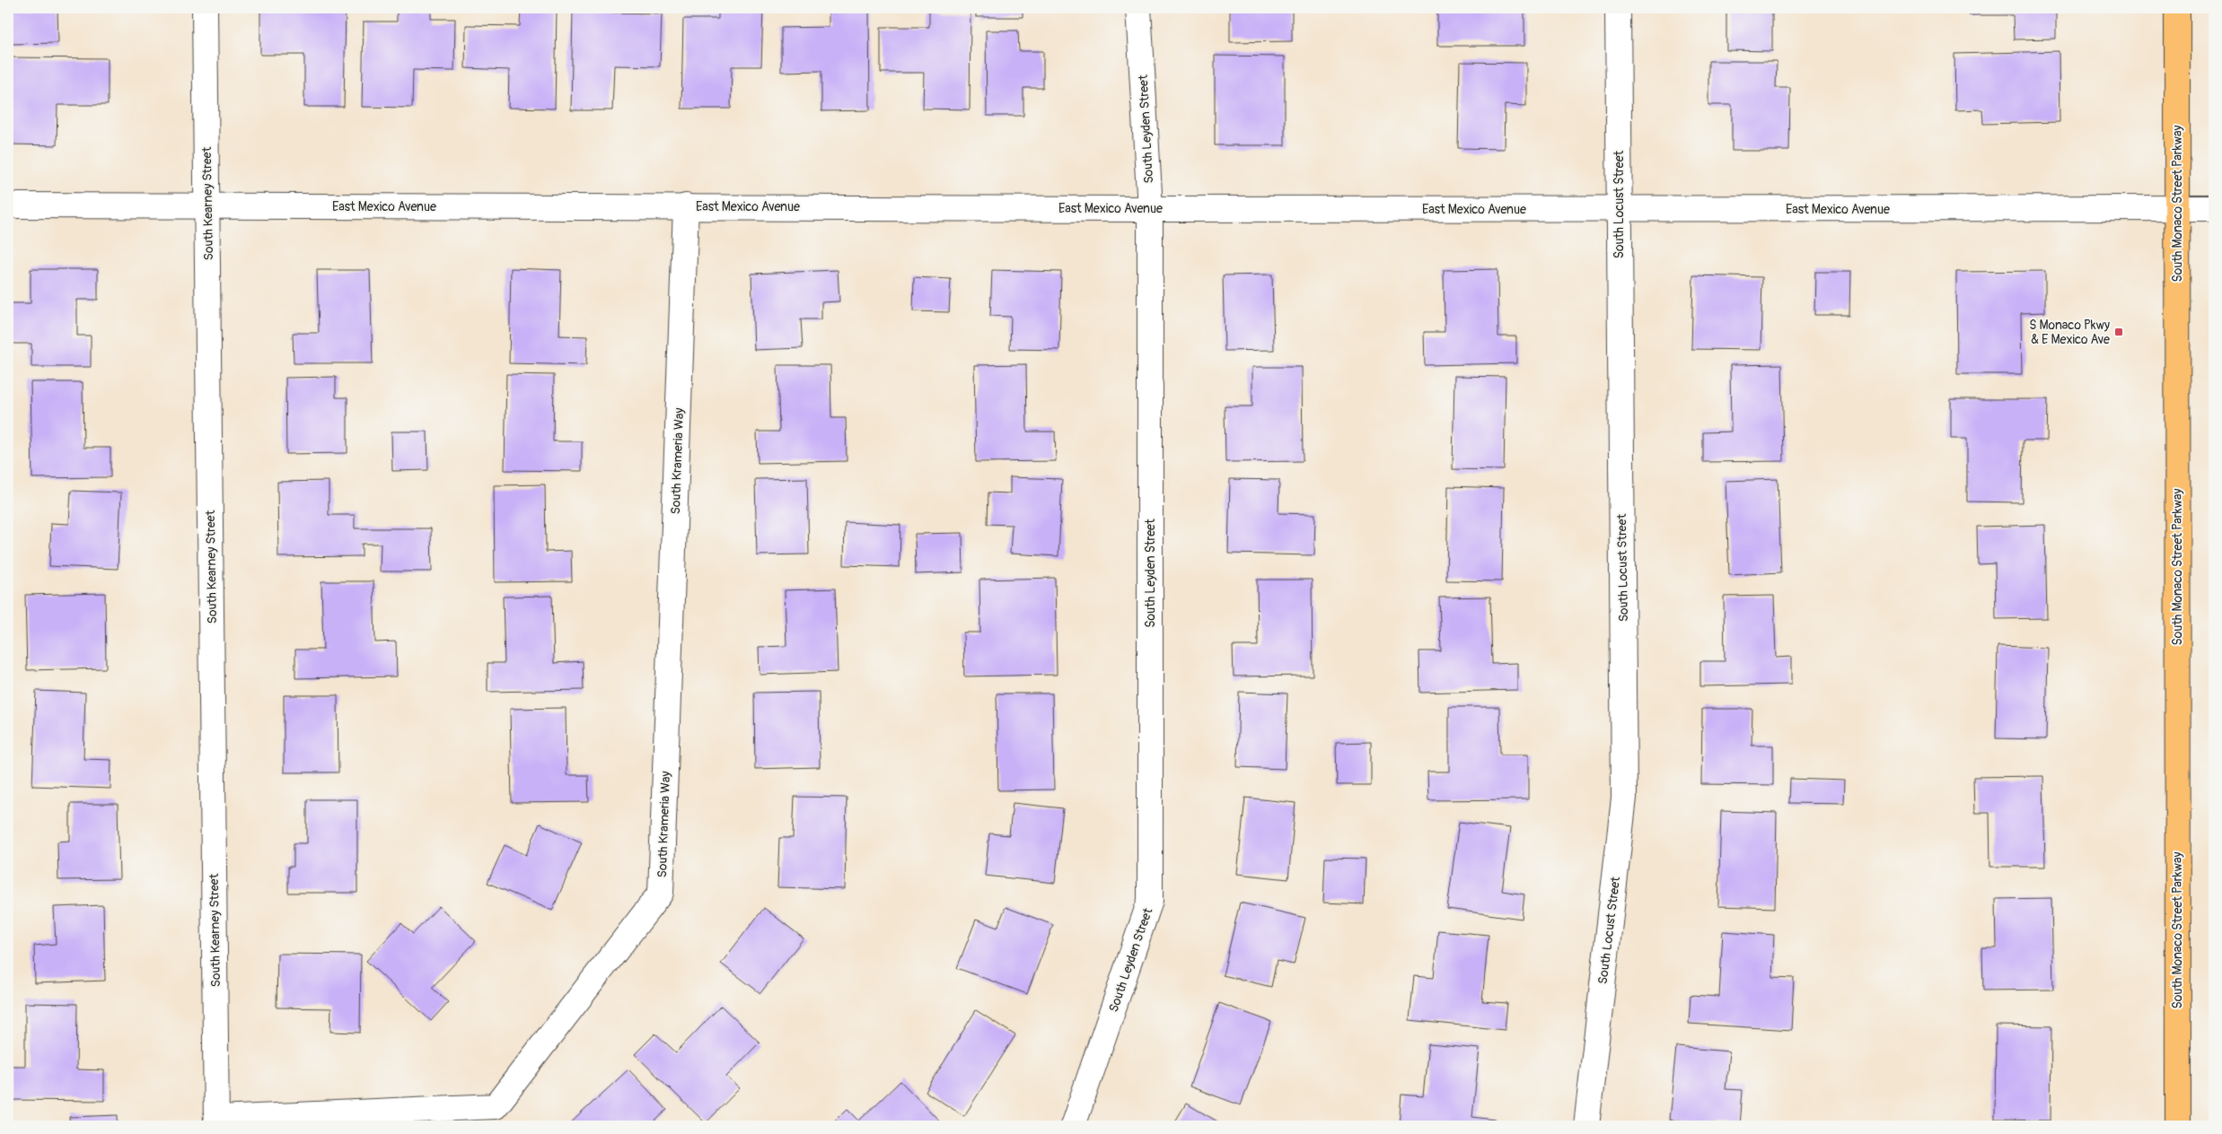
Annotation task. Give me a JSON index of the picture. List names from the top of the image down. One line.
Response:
{"streets":{"main road":["South Monaco Street Parkway"],"street":["South Leyden Street","South Kearney Street","South Locust Street","East Mexico Avenue","South Krameria Way"]},"crossings":[["South Leyden Street","East Mexico Avenue"],["South Kearney Street","East Mexico Avenue"],["South Kearney Street","South Krameria Way"],["South Monaco Street Parkway","East Mexico Avenue"],["South Locust Street","East Mexico Avenue"],["East Mexico Avenue","South Krameria Way"]],"places":{"transit":["S Monaco Pkwy & E Mexico Ave"]}}
